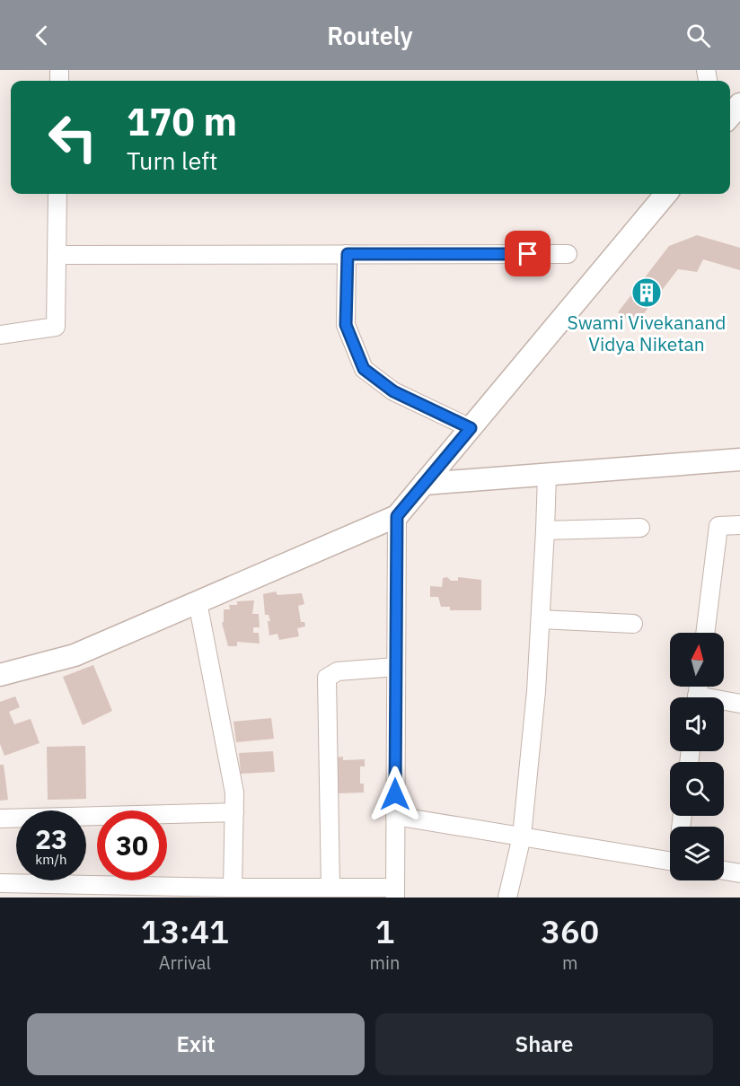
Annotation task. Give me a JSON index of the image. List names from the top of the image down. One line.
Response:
{"places":{"building":["Swami Vivekanand Vidya Niketan"]},"north":"top","page":{"header":"Routely","turn":["170 m","Turn left"],"speed":"23 km/h","limit":"30","eta":["13:41","Arrival","1","min","360","m"],"buttons":["Exit","Share"]}}
